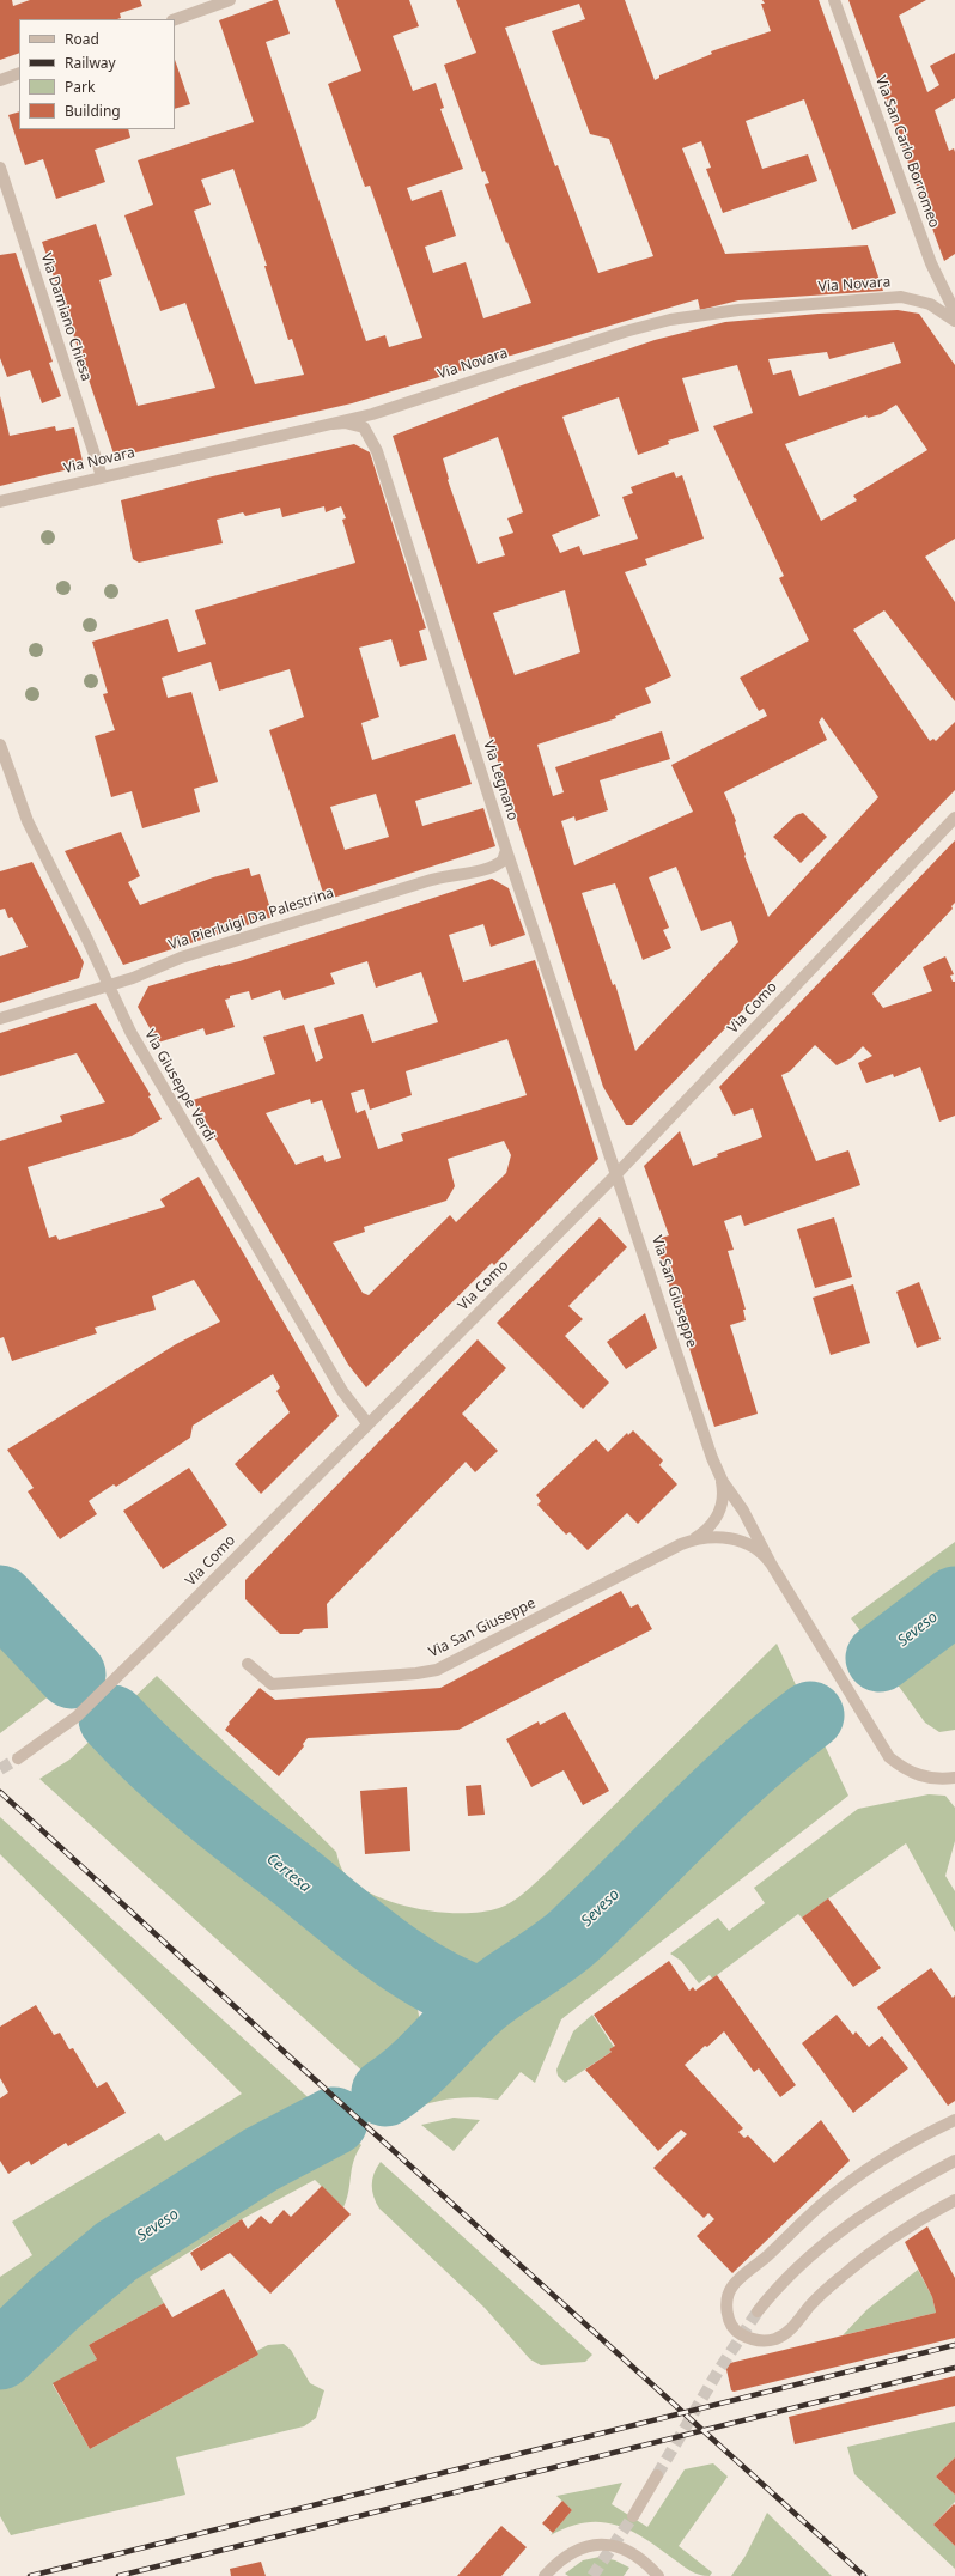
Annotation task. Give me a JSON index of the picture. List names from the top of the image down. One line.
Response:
{"streets":{"street":["Via San Carlo Borromeo","Via Novara","Via Damiano Chiesa","Via Legnano","Via Pierluigi Da Palestrina","Via Como","Via Giuseppe Verdi","Via San Giuseppe"]},"crossings":[["Via Novara","Via Damiano Chiesa"],["Via Novara","Via Legnano"],["Via Legnano","Via Pierluigi Da Palestrina"],["Via Legnano","Via Como"],["Via Legnano","Via San Giuseppe"],["Via Pierluigi Da Palestrina","Via Giuseppe Verdi"],["Via Como","Via Giuseppe Verdi"],["Via Como","Via San Giuseppe"]],"water":["Seveso","Certesa"],"legend":["Road","Railway","Park","Building"]}
